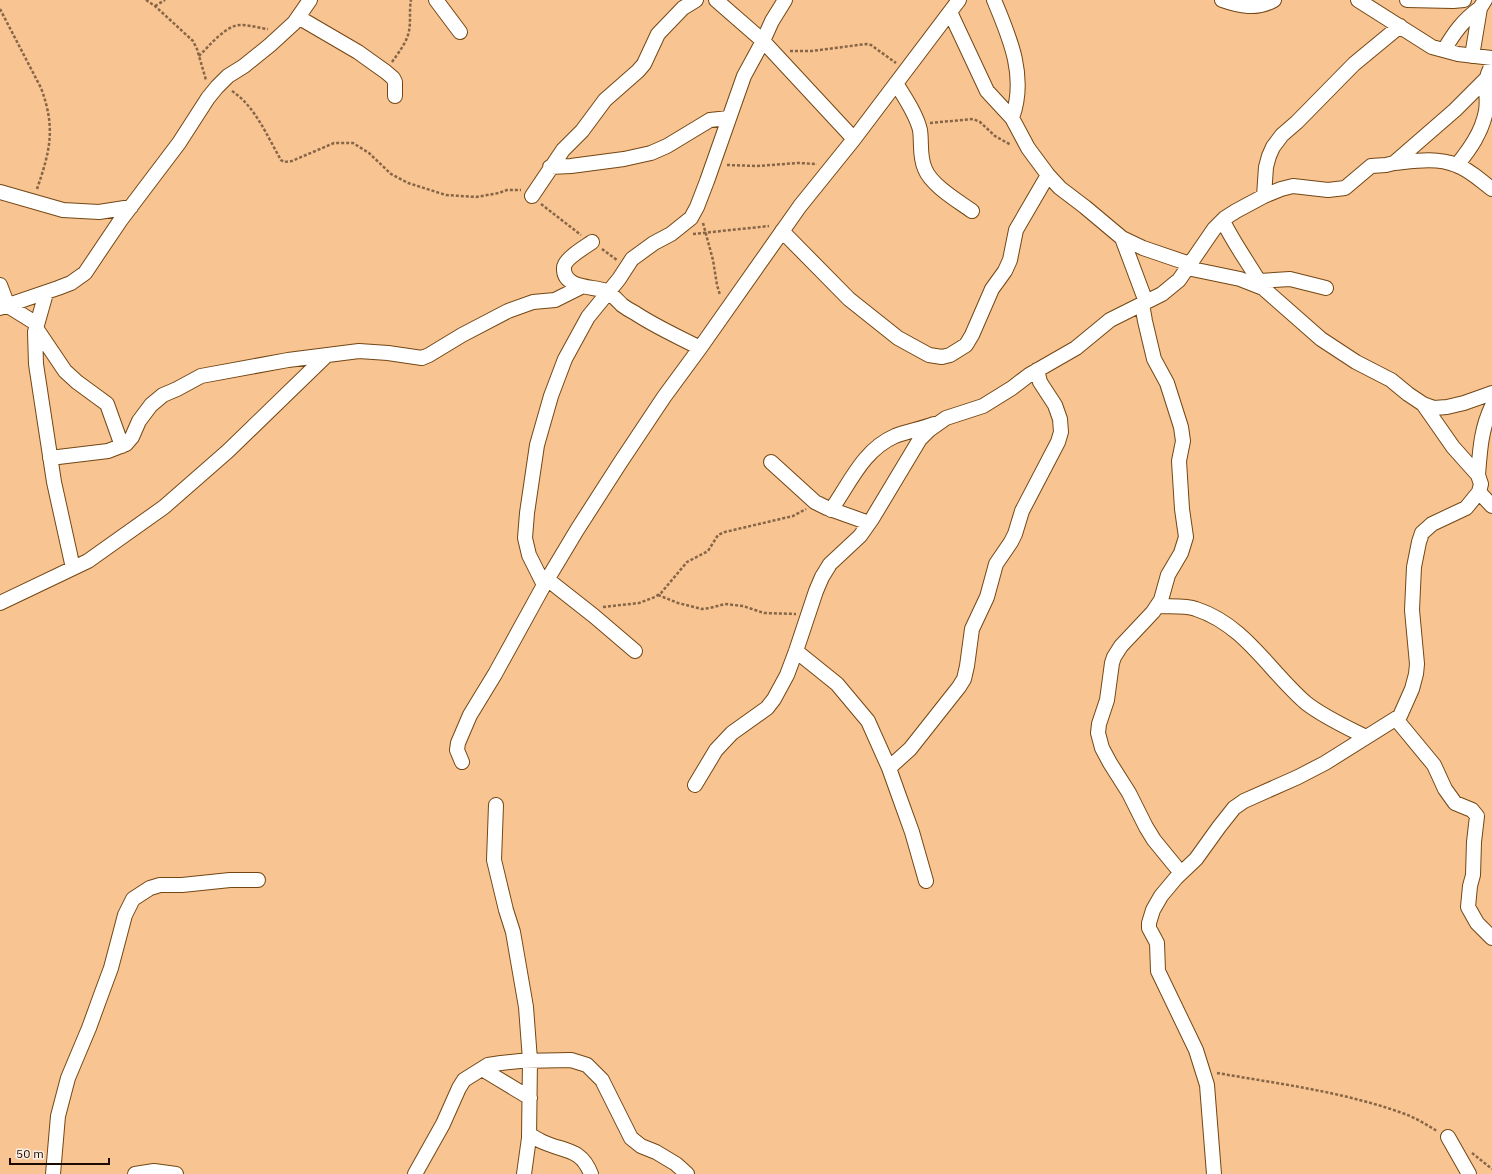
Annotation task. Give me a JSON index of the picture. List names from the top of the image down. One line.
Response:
{"scale_bar":"50 m"}
